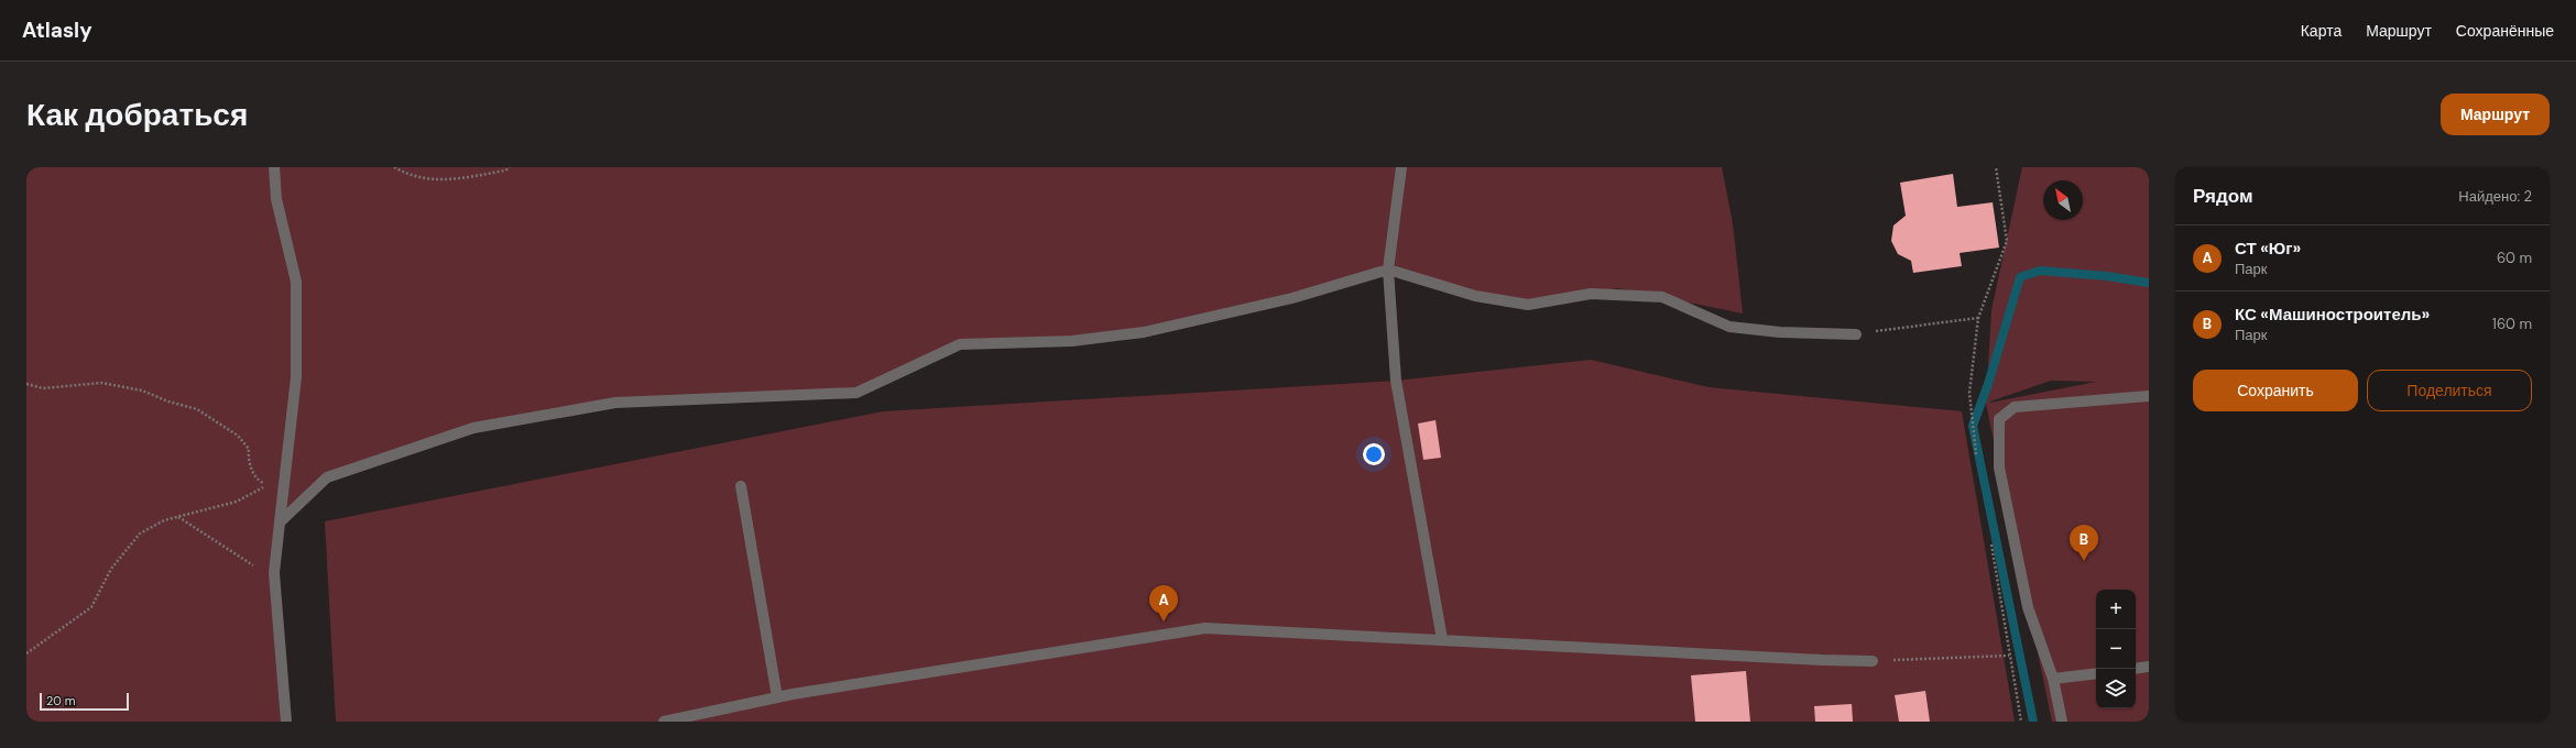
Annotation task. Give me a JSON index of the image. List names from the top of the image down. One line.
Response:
{"scale_bar":"20 m","north":"top left","page":{"header":"Atlasly","nav":["Карта","Маршрут","Сохранённые"],"buttons":["Маршрут",["Сохранить","Поделиться"]],"title":"Как добраться","heading":["Рядом","Найдено: 2"],"list":[{"mark":"A","name":"СТ «Юг»","note":"Парк","value":"60 m"},{"mark":"B","name":"КС «Машиностроитель»","note":"Парк","value":"160 m"}],"pins":["B","A"],"map_buttons":["+","−"],"scale":"20 m"}}
